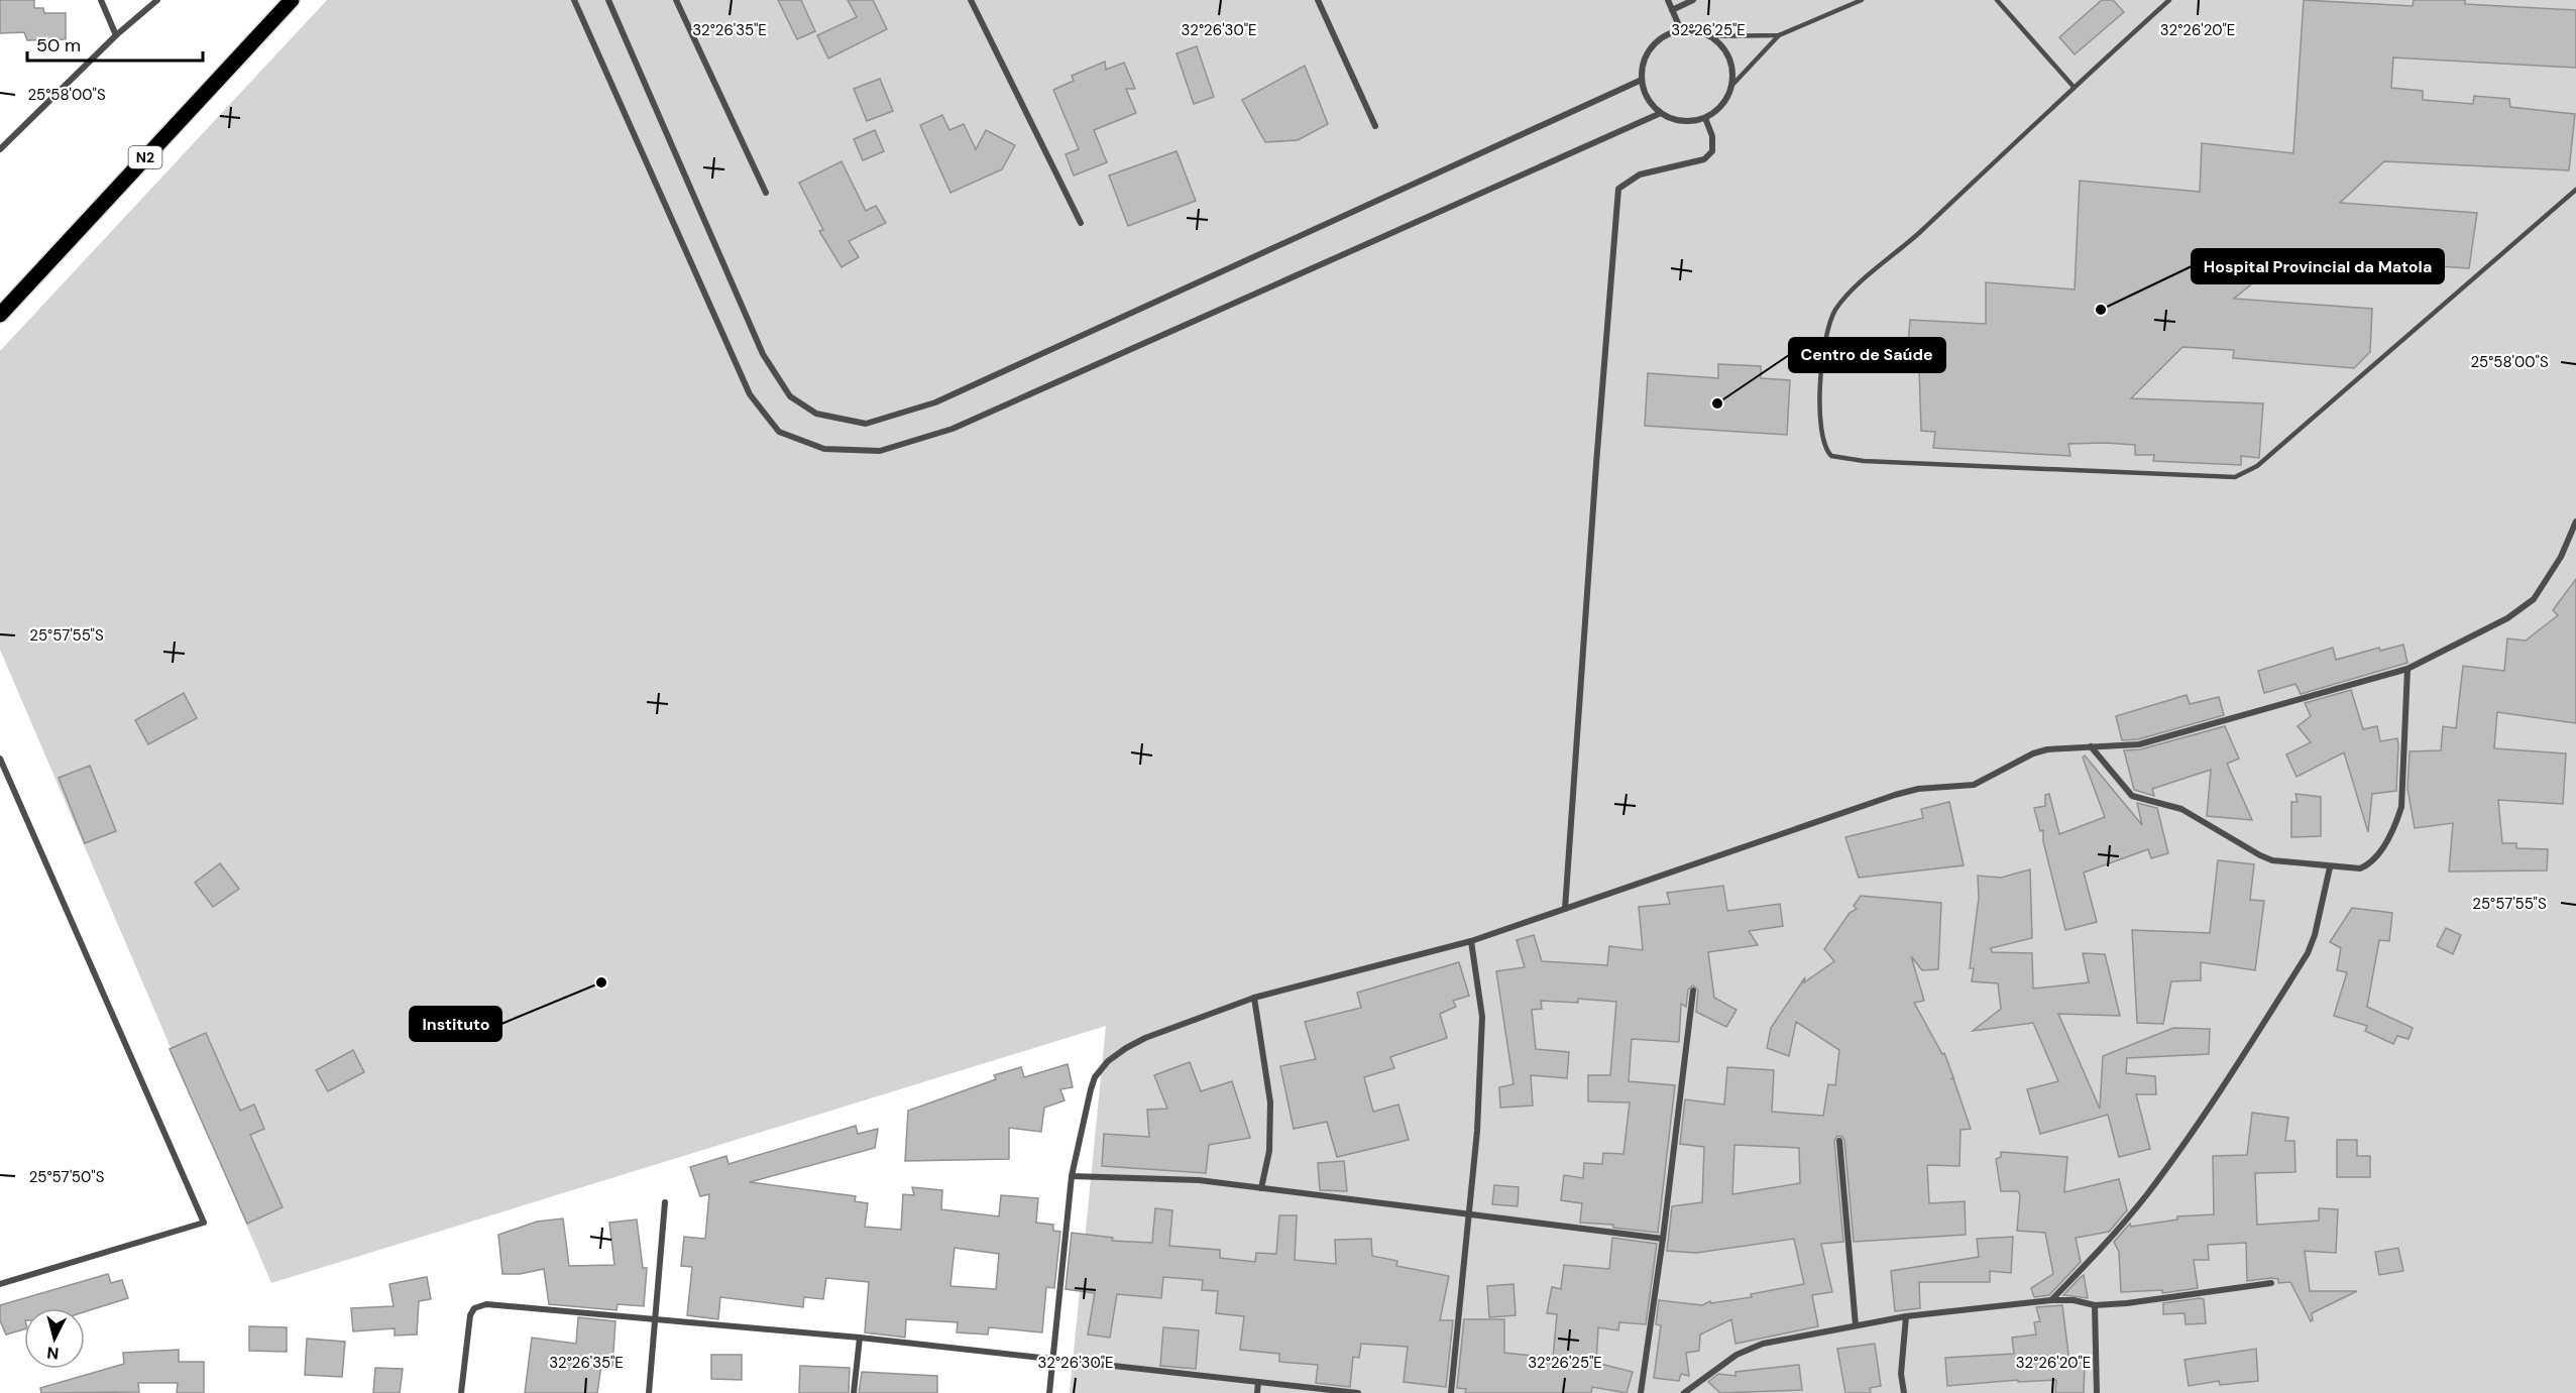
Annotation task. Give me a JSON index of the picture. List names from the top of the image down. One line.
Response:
{"streets":{"main road":["N2"]},"places":["Hospital Provincial da Matola","Centro de Saúde","Instituto"],"scale_bar":"50 m","north":"bottom","coordinates":["32°26'35\"E","32°26'30\"E","32°26'25\"E","32°26'20\"E","25°58'00\"S","25°57'55\"S","25°57'50\"S"]}
